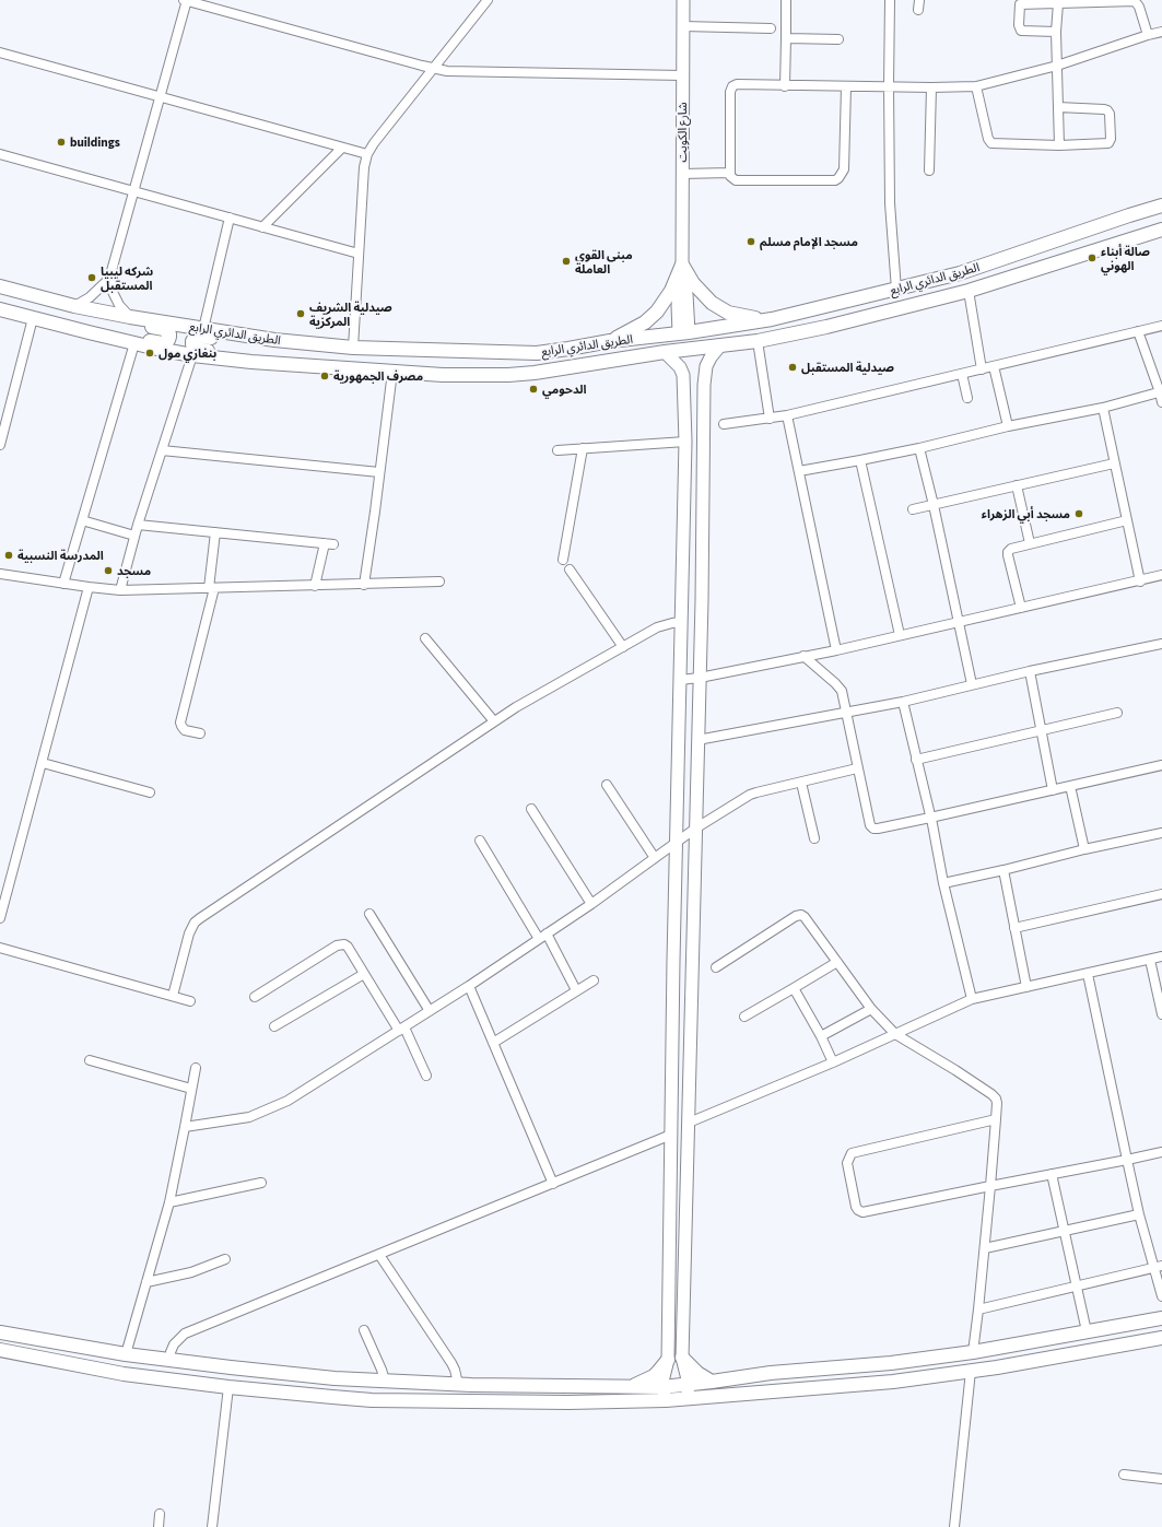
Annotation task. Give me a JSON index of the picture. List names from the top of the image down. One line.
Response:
{"streets":{"main road":["شارع الكويت","الطريق الدائري الرابع"]},"crossings":[["شارع الكويت","الطريق الدائري الرابع"]],"places":["buildings","مسجد الإمام مسلم","صالة أبناء الهوني","مبنى القوى العاملة","شركه ليبيا المستقبل","صيدلية الشريف المركزية","بنغازي مول","صيدلية المستقبل","مصرف الجمهورية","الدحومي","مسجد أبي الزهراء","المدرسة النسبية","مسجد"]}
